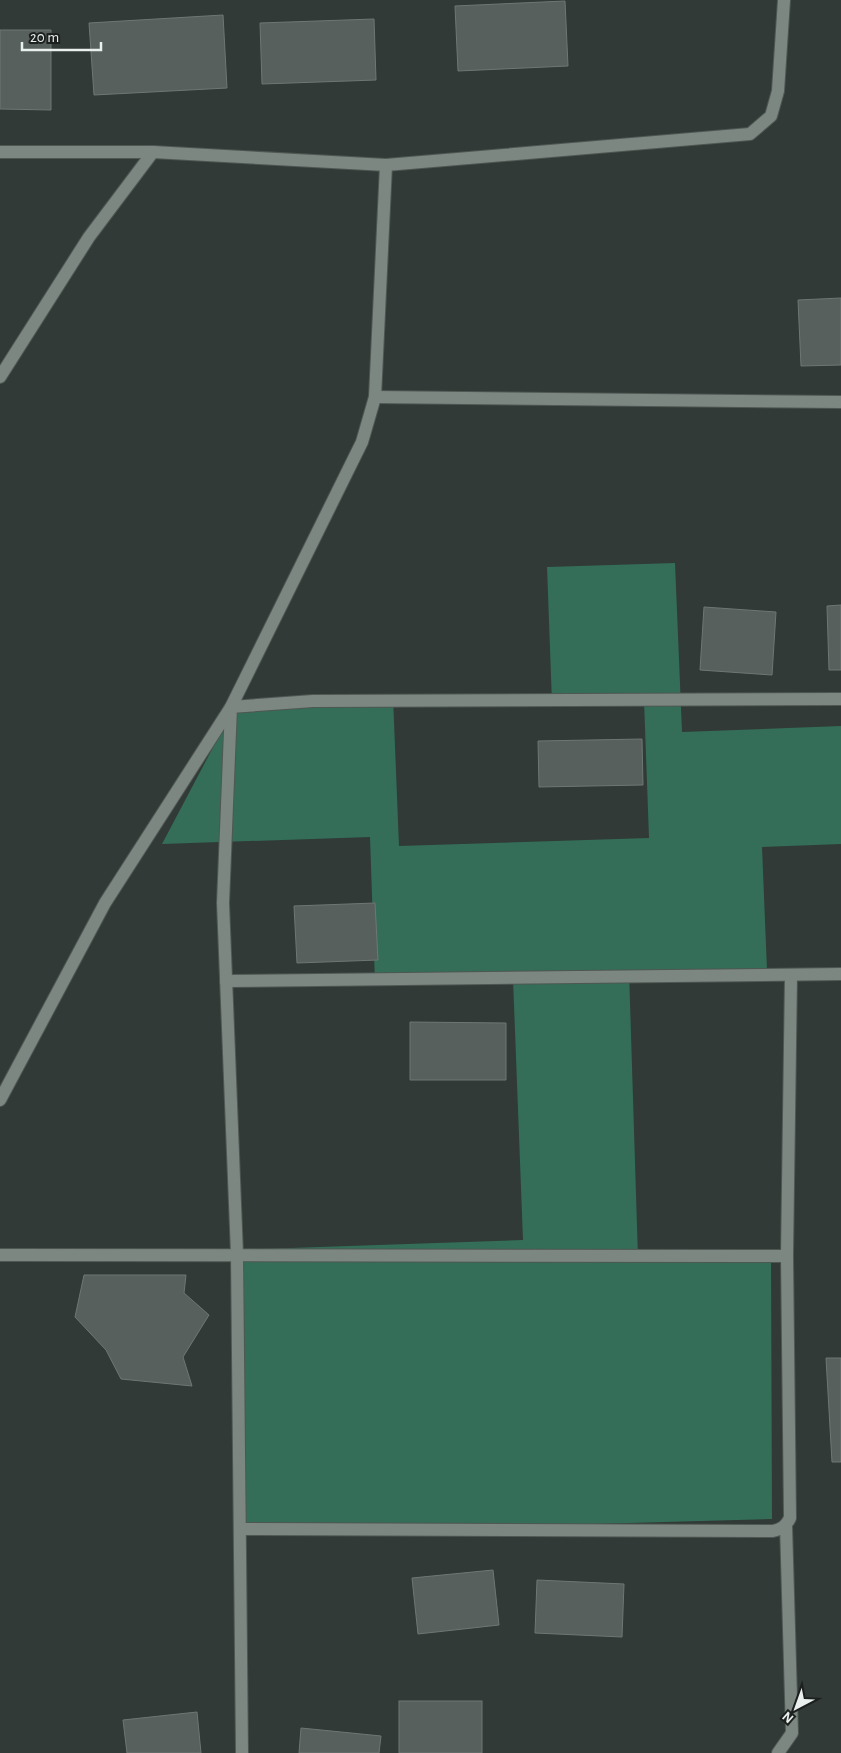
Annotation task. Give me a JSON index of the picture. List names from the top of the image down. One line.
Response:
{"scale_bar":"20 m","north":"bottom left"}
